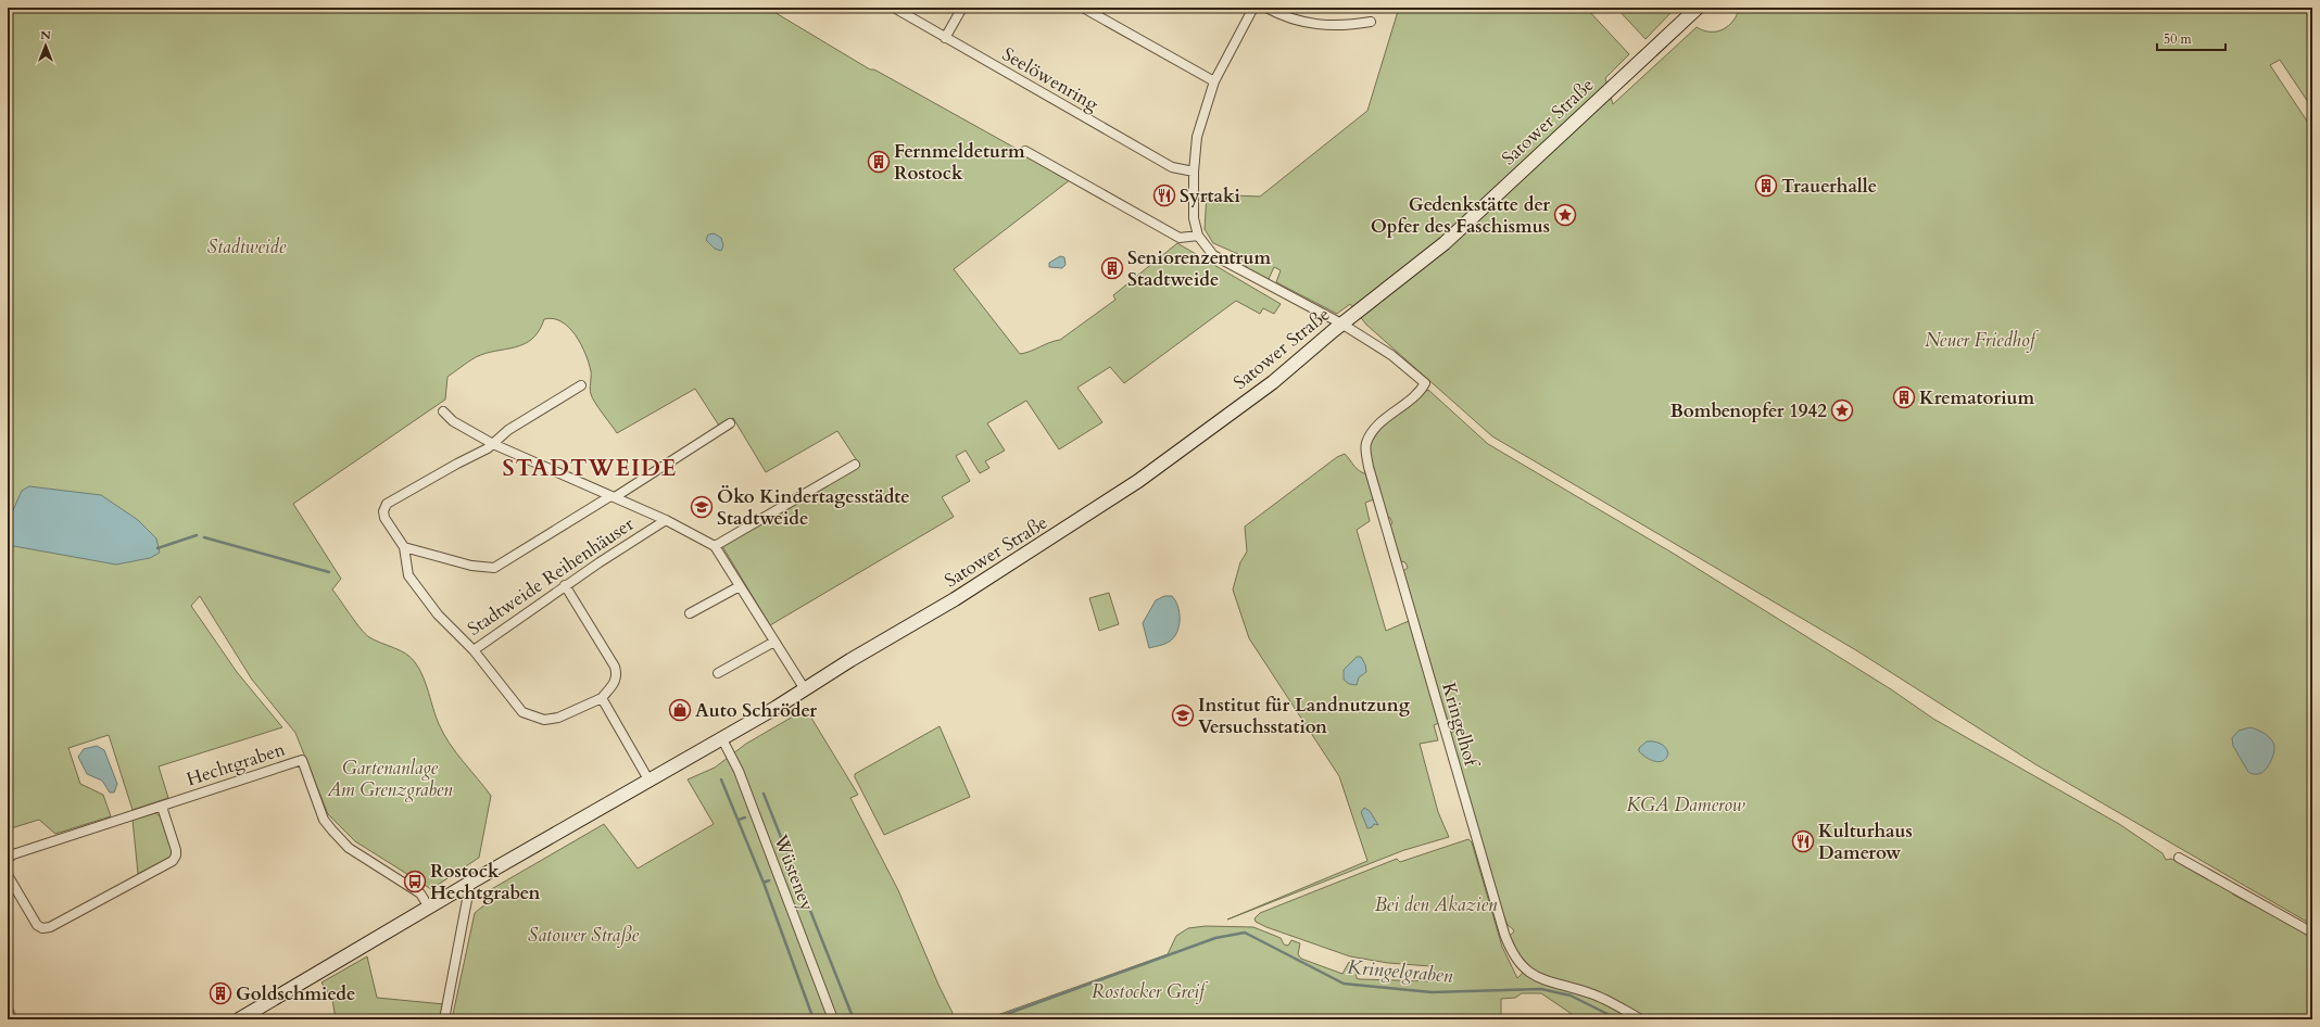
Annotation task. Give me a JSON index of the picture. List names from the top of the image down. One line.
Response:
{"streets":{"main road":["Satower Straße"],"street":["Seelöwenring","Stadtweide Reihenhäuser","Kringelhof","Hechtgraben","Wüsteney"]},"crossings":[["Satower Straße","Kringelhof"],["Satower Straße","Hechtgraben"],["Satower Straße","Wüsteney"]],"districts":["STADTWEIDE"],"water":["Kringelgraben"],"parks":["Stadtweide","Neuer Friedhof","Gartenanlage Am Grenzgraben","KGA Damerow","Bei den Akazien","Satower Straße","Rostocker Greif"],"places":{"building":["Fernmeldeturm Rostock","Trauerhalle","Seniorenzentrum Stadtweide","Krematorium","Goldschmiede"],"restaurant":["Syrtaki","Kulturhaus Damerow"],"place":["Gedenkstätte der Opfer des Faschismus","Bombenopfer 1942"],"school or university":["Öko Kindertagesstädte Stadtweide","Institut für Landnutzung Versuchsstation"],"shop":["Auto Schröder"],"bus stop":["Rostock Hechtgraben"]},"scale_bar":"50 m","north":"top"}
